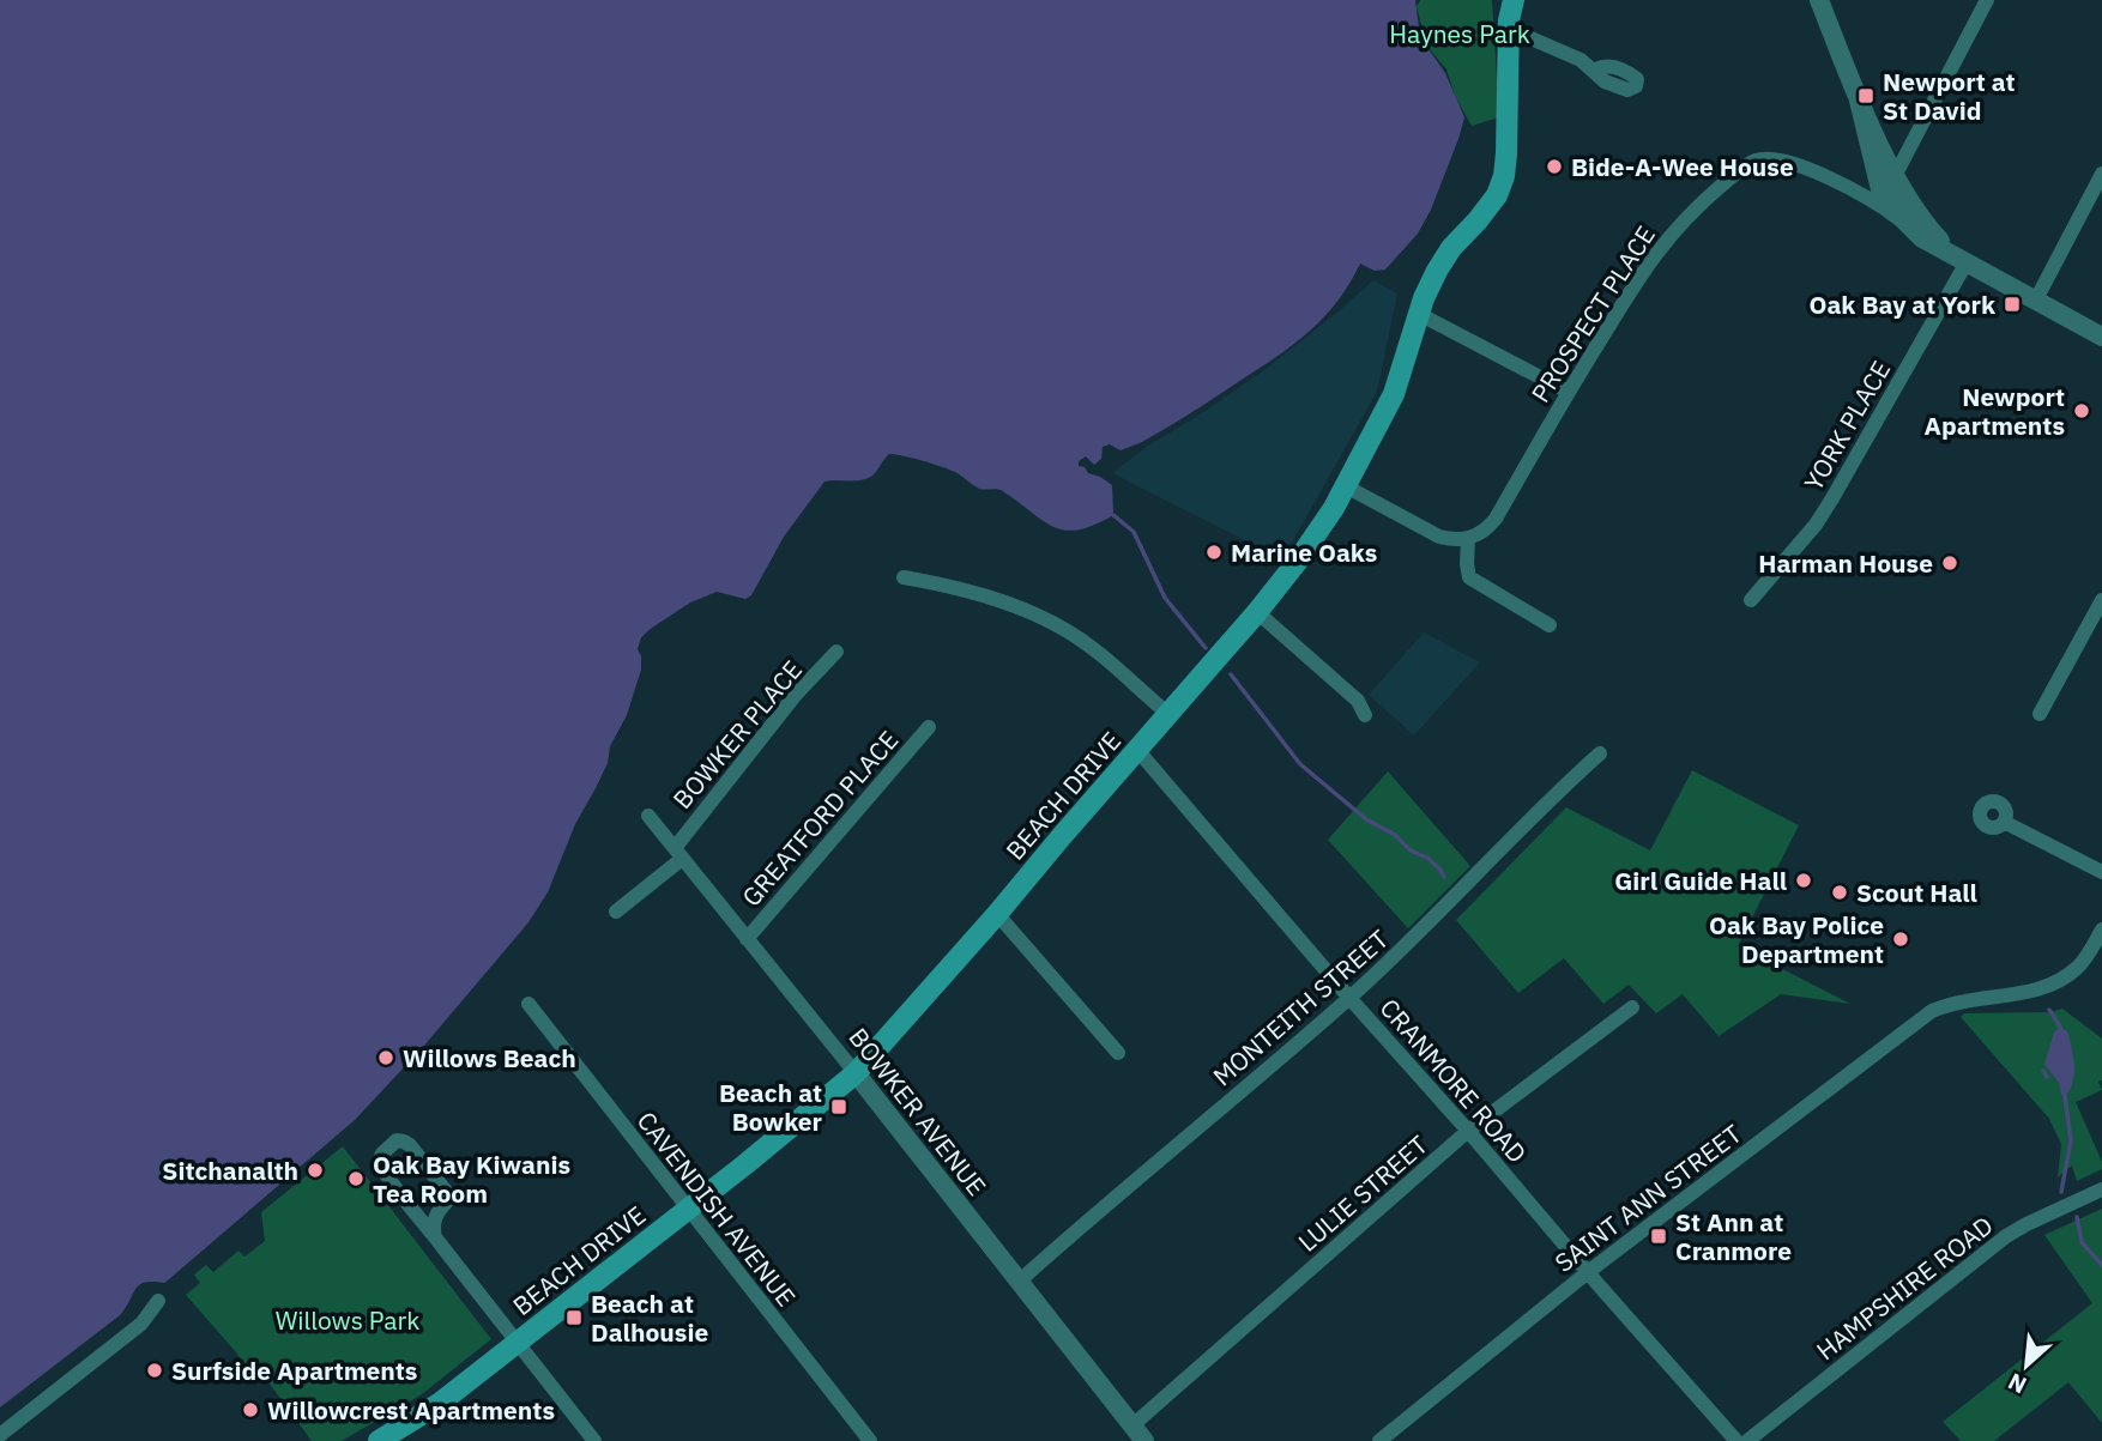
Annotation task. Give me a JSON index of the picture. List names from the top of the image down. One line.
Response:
{"streets":{"main road":["BEACH DRIVE"],"street":["PROSPECT PLACE","YORK PLACE","BOWKER PLACE","GREATFORD PLACE","MONTEITH STREET","CRANMORE ROAD","BOWKER AVENUE","LULIE STREET","SAINT ANN STREET","CAVENDISH AVENUE","HAMPSHIRE ROAD"]},"crossings":[["BOWKER PLACE","BOWKER AVENUE"],["BEACH DRIVE","CRANMORE ROAD"],["BEACH DRIVE","BOWKER AVENUE"],["BEACH DRIVE","CAVENDISH AVENUE"],["GREATFORD PLACE","BOWKER AVENUE"],["MONTEITH STREET","CRANMORE ROAD"],["MONTEITH STREET","BOWKER AVENUE"],["CRANMORE ROAD","LULIE STREET"],["CRANMORE ROAD","SAINT ANN STREET"],["BOWKER AVENUE","LULIE STREET"]],"parks":["Haynes Park","Willows Park"],"places":{"transit":["Newport at St David","Oak Bay at York","Beach at Bowker","St Ann at Cranmore","Beach at Dalhousie"],"other":["Bide-A-Wee House","Newport Apartments","Marine Oaks","Harman House","Girl Guide Hall","Scout Hall","Oak Bay Police Department","Willows Beach","Sitchanalth","Oak Bay Kiwanis Tea Room","Surfside Apartments","Willowcrest Apartments"]},"north":"bottom left"}
